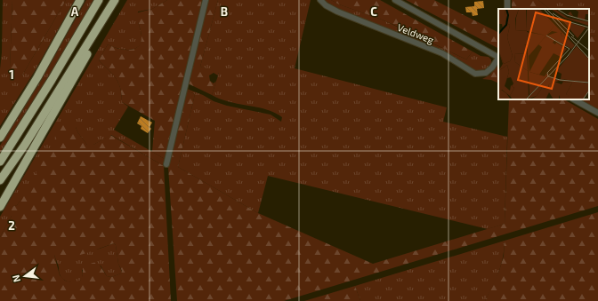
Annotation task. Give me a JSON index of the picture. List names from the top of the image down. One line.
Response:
{"streets":{"street":["Veldweg"]},"north":"left","grid":{"columns":["A","B","C"],"rows":["1","2"]}}
